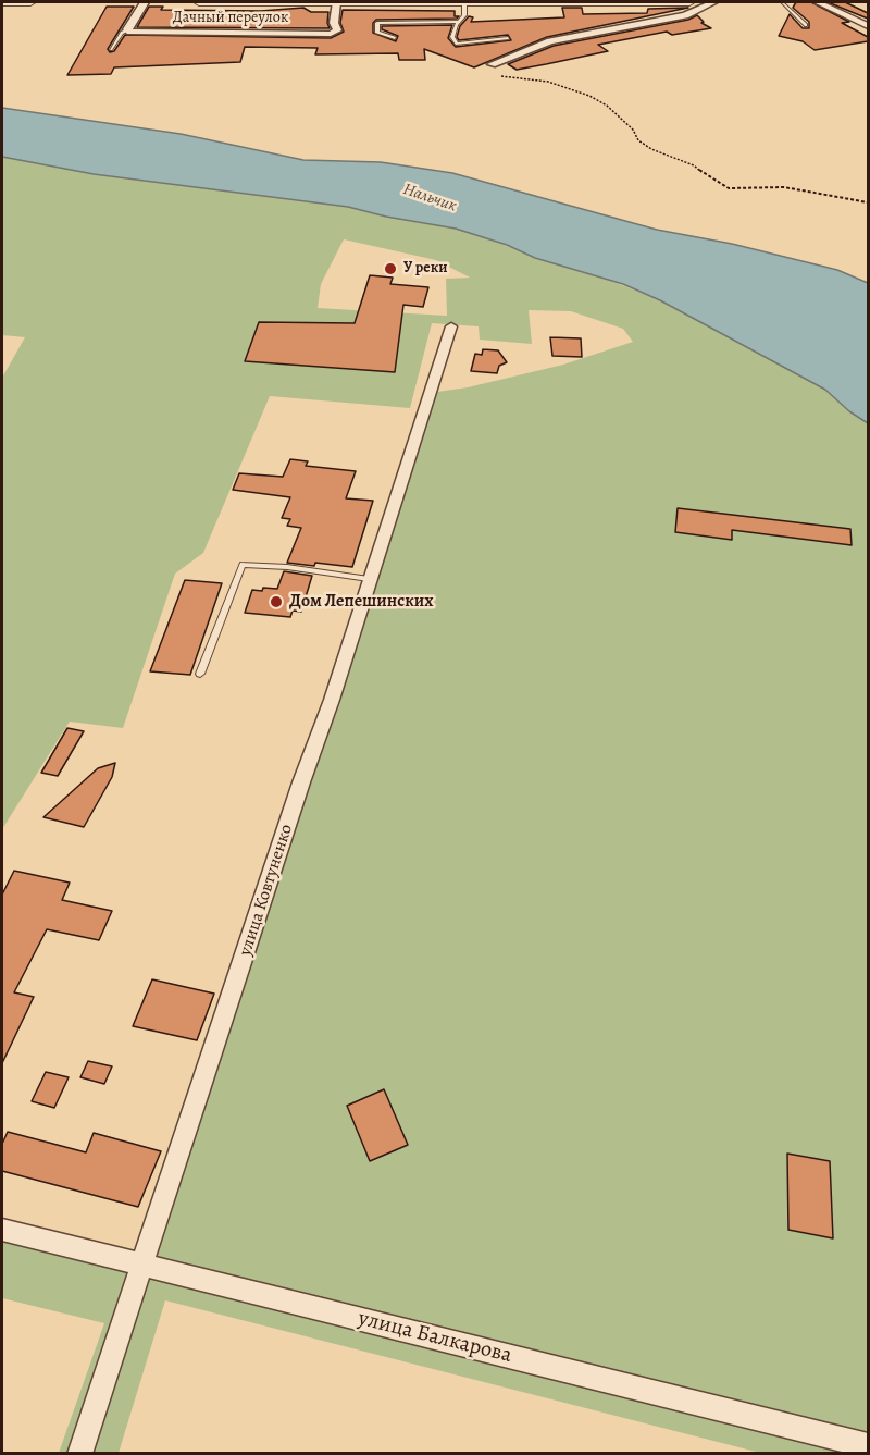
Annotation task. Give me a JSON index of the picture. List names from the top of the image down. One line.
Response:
{"streets":{"street":["Дачный переулок","улица Ковтуненко","улица Балкарова"]},"crossings":[["улица Ковтуненко","улица Балкарова"]],"water":["Нальчик"],"places":["У реки","Дом Лепешинских"]}
